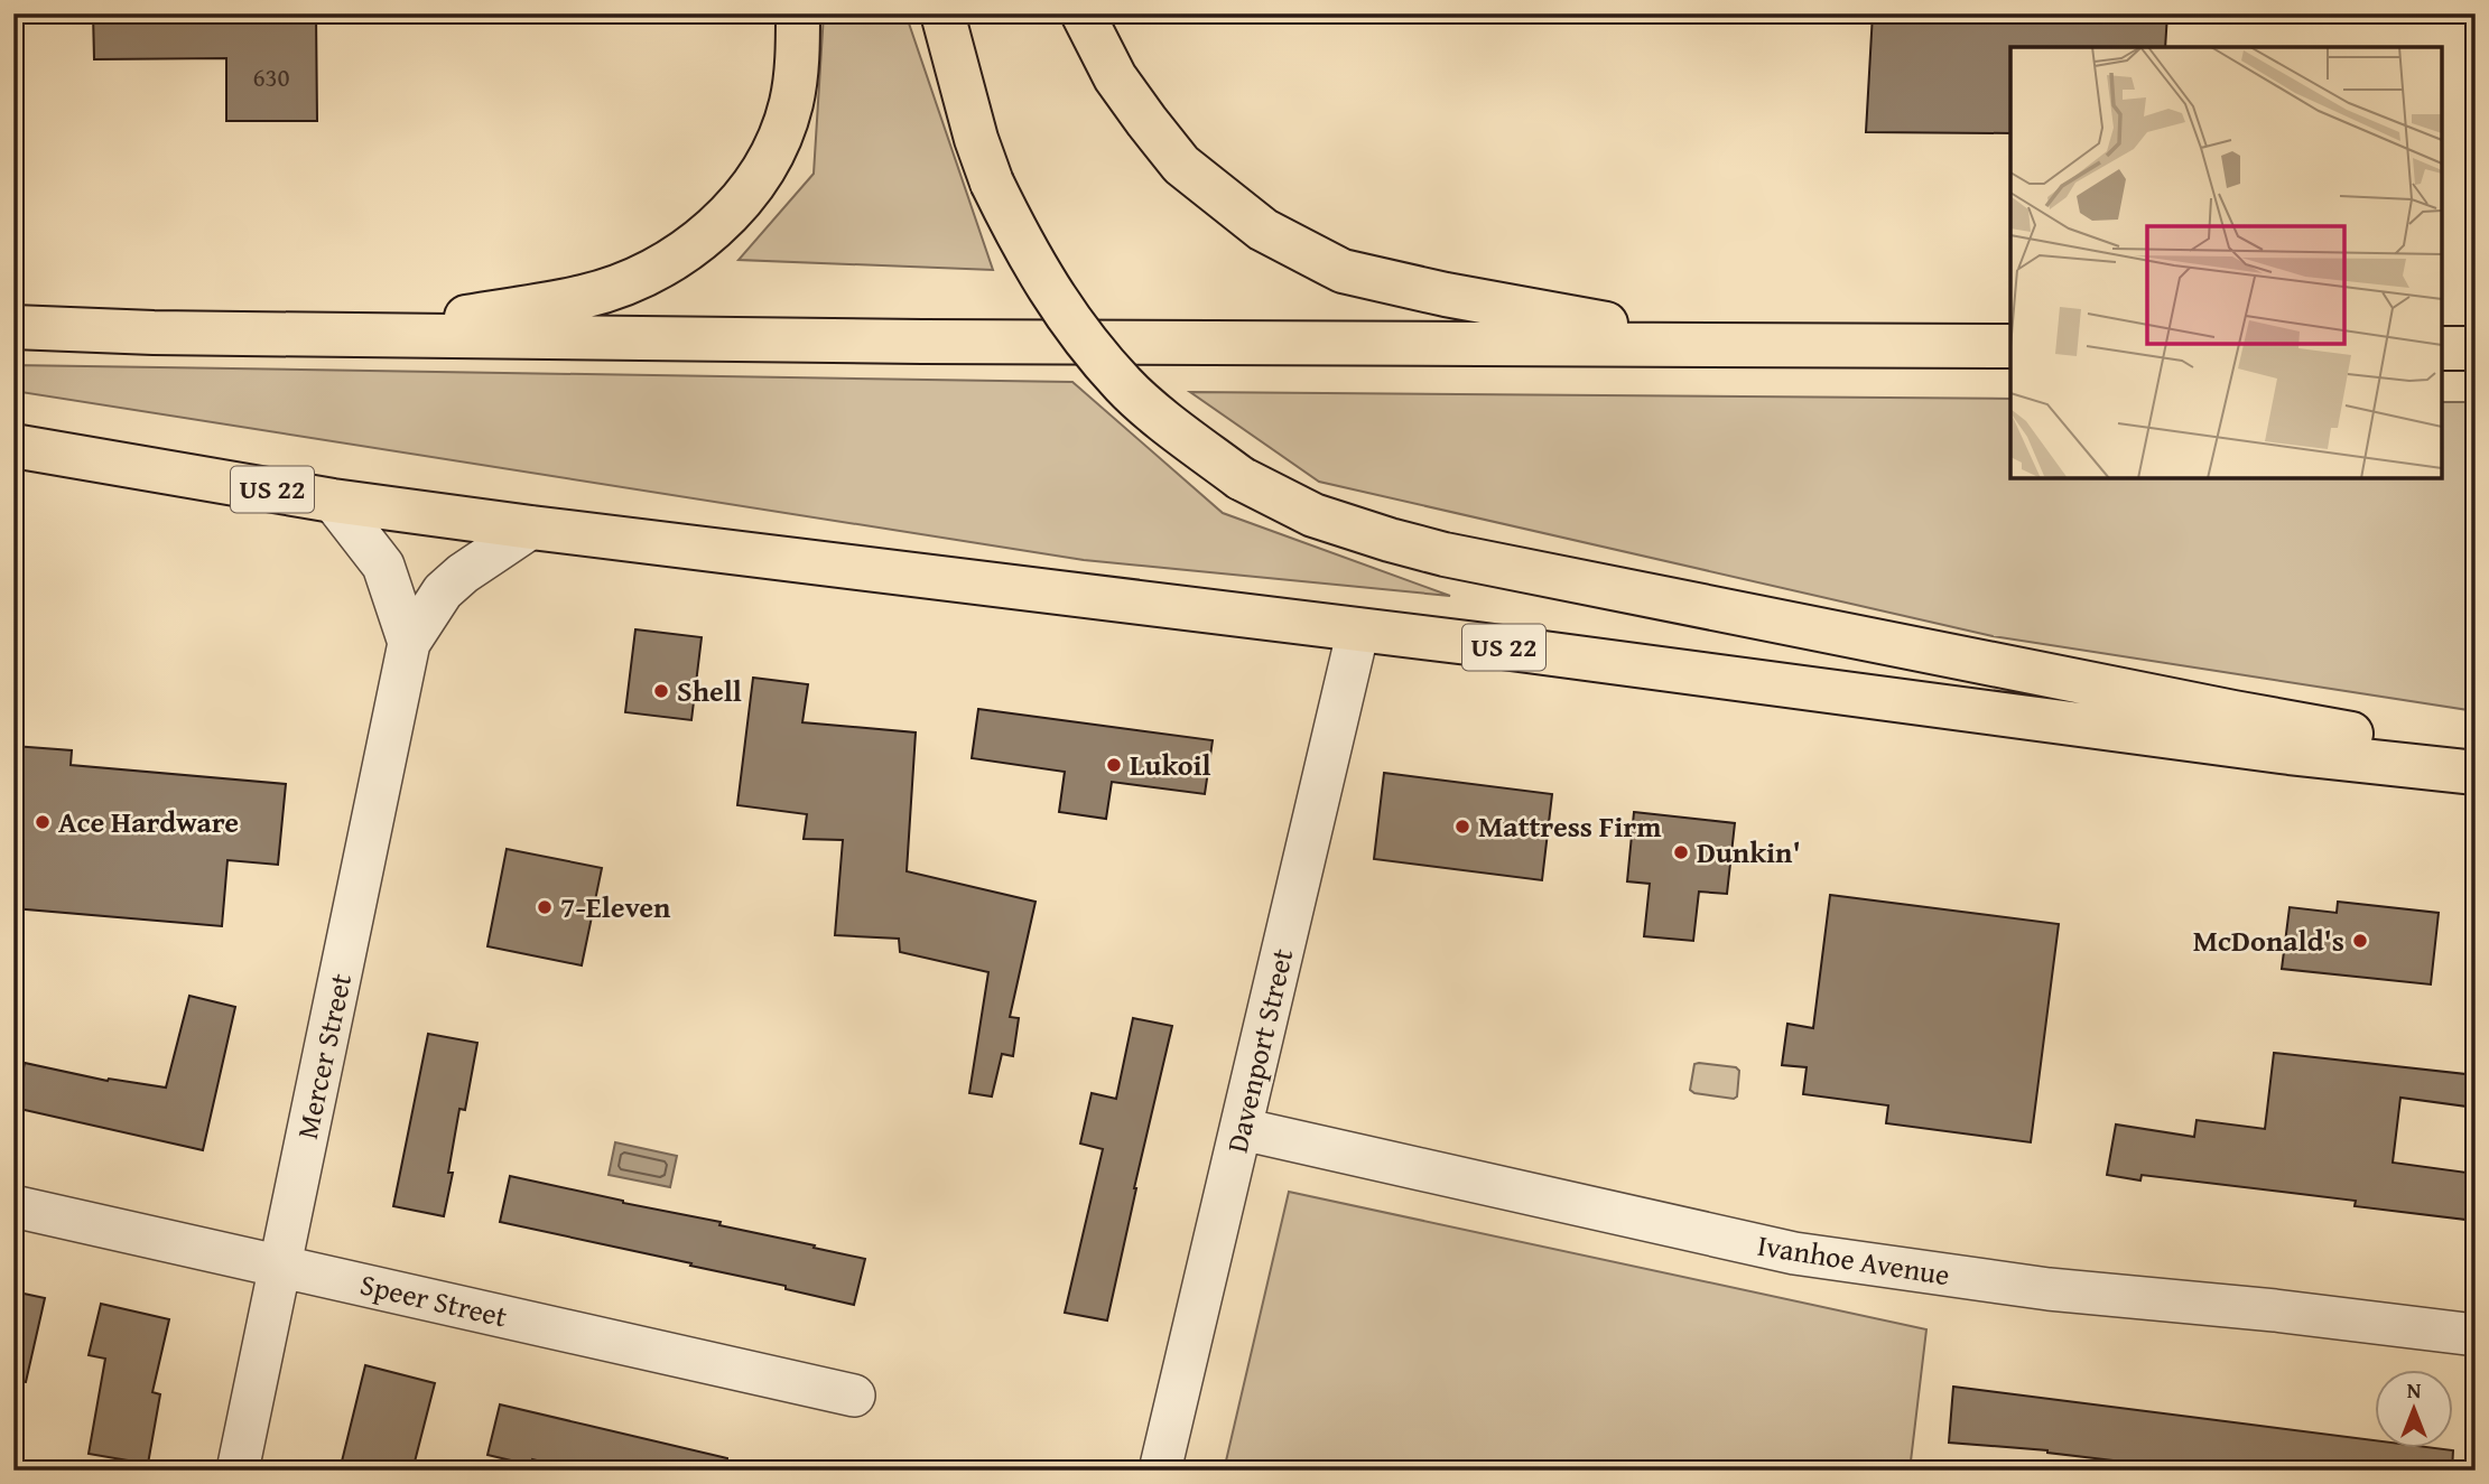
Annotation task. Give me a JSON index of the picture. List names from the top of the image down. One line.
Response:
{"streets":{"highway":["US 22"],"street":["Davenport Street","Mercer Street","Ivanhoe Avenue","Speer Street"]},"crossings":[["US 22","Davenport Street"],["US 22","Mercer Street"],["Davenport Street","Ivanhoe Avenue"],["Mercer Street","Speer Street"]],"places":["Shell","Lukoil","Ace Hardware","Mattress Firm","Dunkin'","7-Eleven","McDonald's"],"house_numbers":["630"],"north":"top"}
